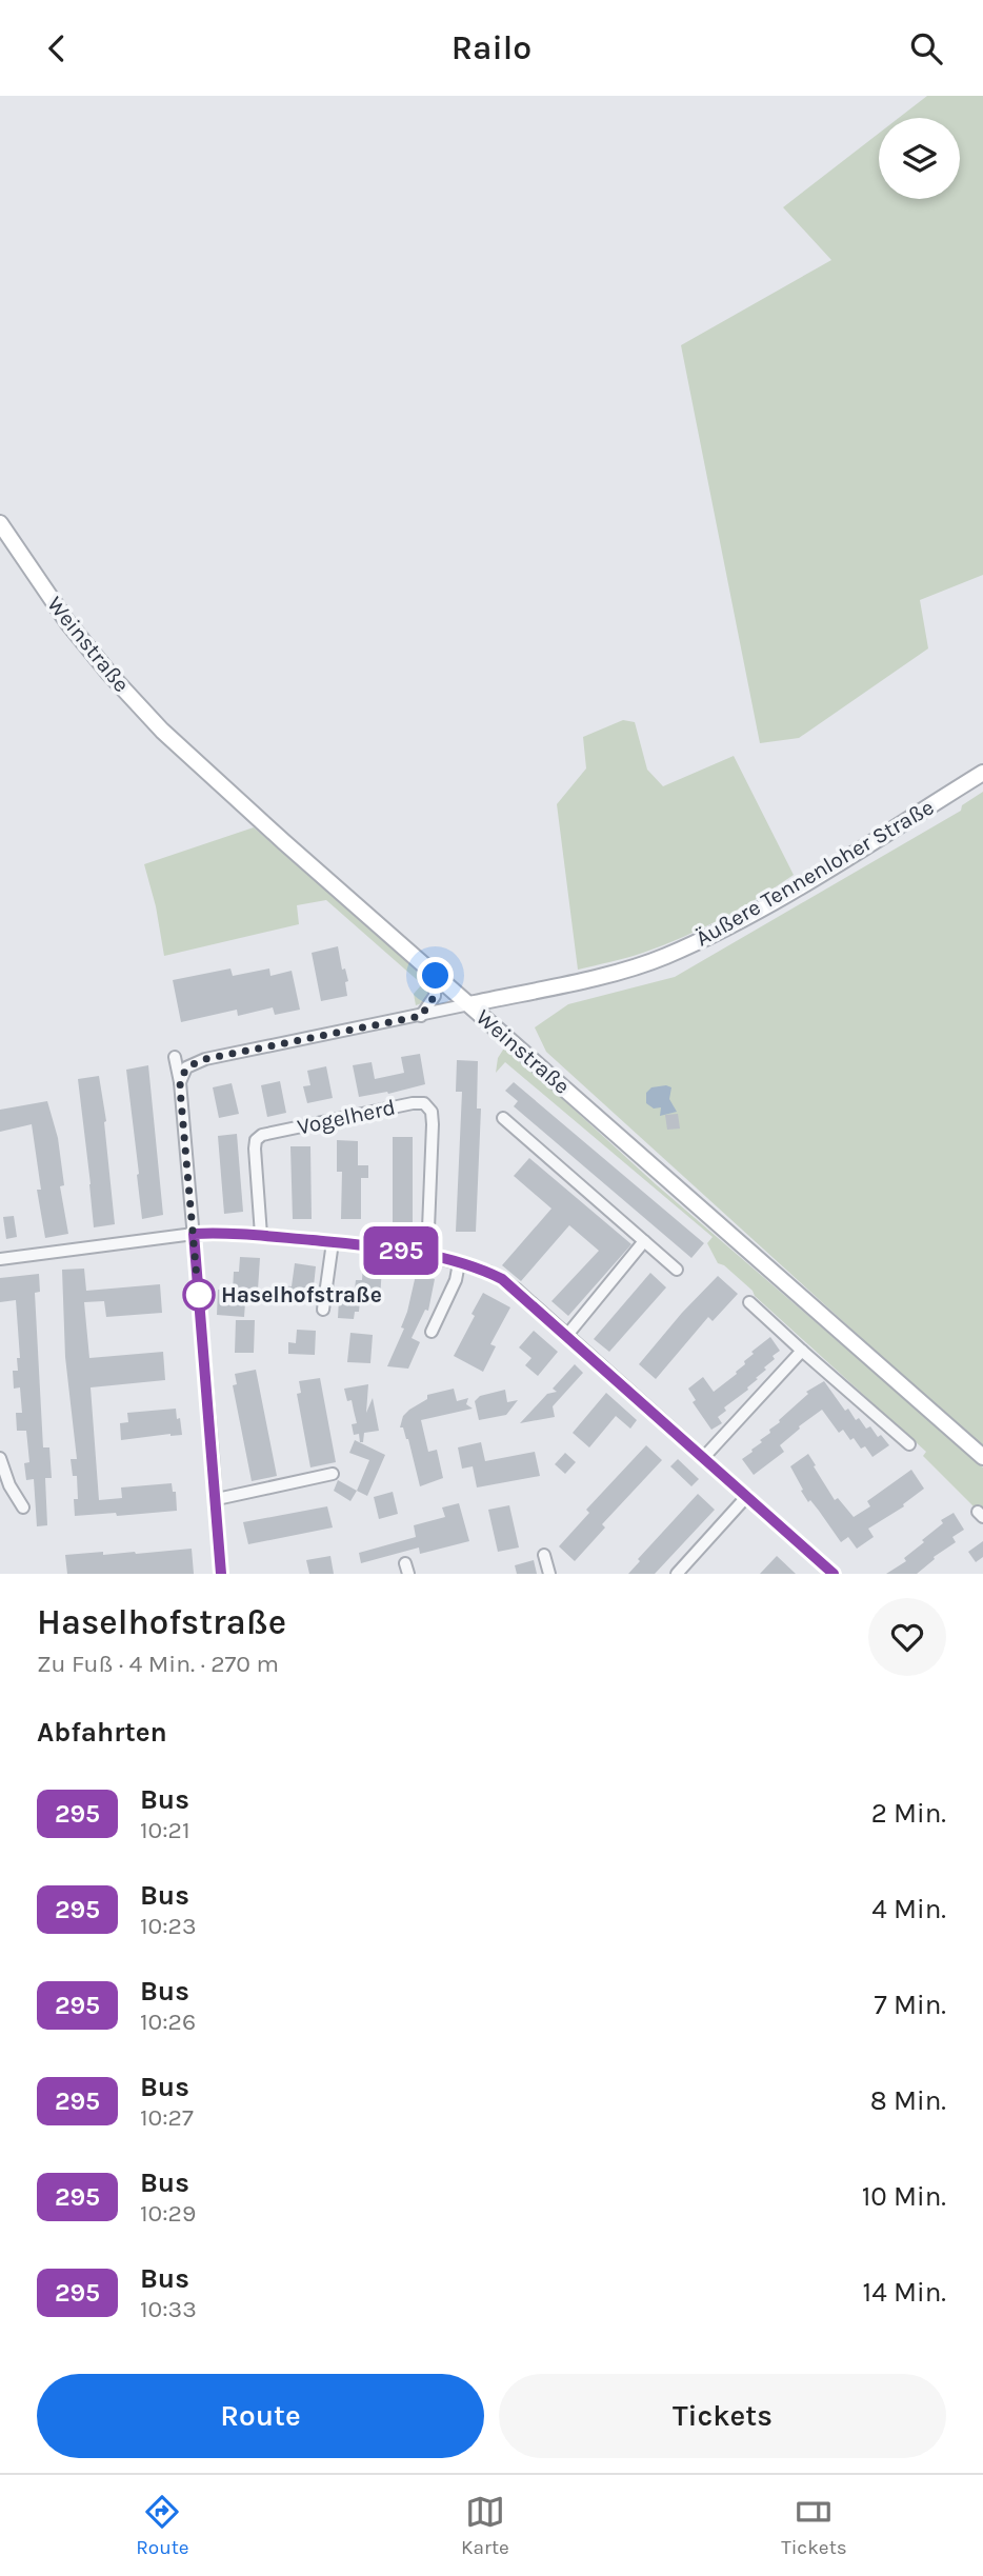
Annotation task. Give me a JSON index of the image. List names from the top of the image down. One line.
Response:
{"streets":{"main road":["Weinstraße","Äußere Tennenloher Straße"],"street":["Vogelherd"]},"crossings":[["Weinstraße","Äußere Tennenloher Straße"]],"places":["Haselhofstraße"],"lines":["bus line 295"],"page":{"header":"Railo","on_map":"295","heading":[["Haselhofstraße","Zu Fuß · 4 Min. · 270 m"],"Abfahrten"],"list":[{"mark":"295","name":"Bus","note":"10:21","value":"2 Min."},{"mark":"295","name":"Bus","note":"10:23","value":"4 Min."},{"mark":"295","name":"Bus","note":"10:26","value":"7 Min."},{"mark":"295","name":"Bus","note":"10:27","value":"8 Min."},{"mark":"295","name":"Bus","note":"10:29","value":"10 Min."},{"mark":"295","name":"Bus","note":"10:33","value":"14 Min."}],"buttons":["Route","Tickets"],"tabs":["Route","Karte","Tickets"]}}
